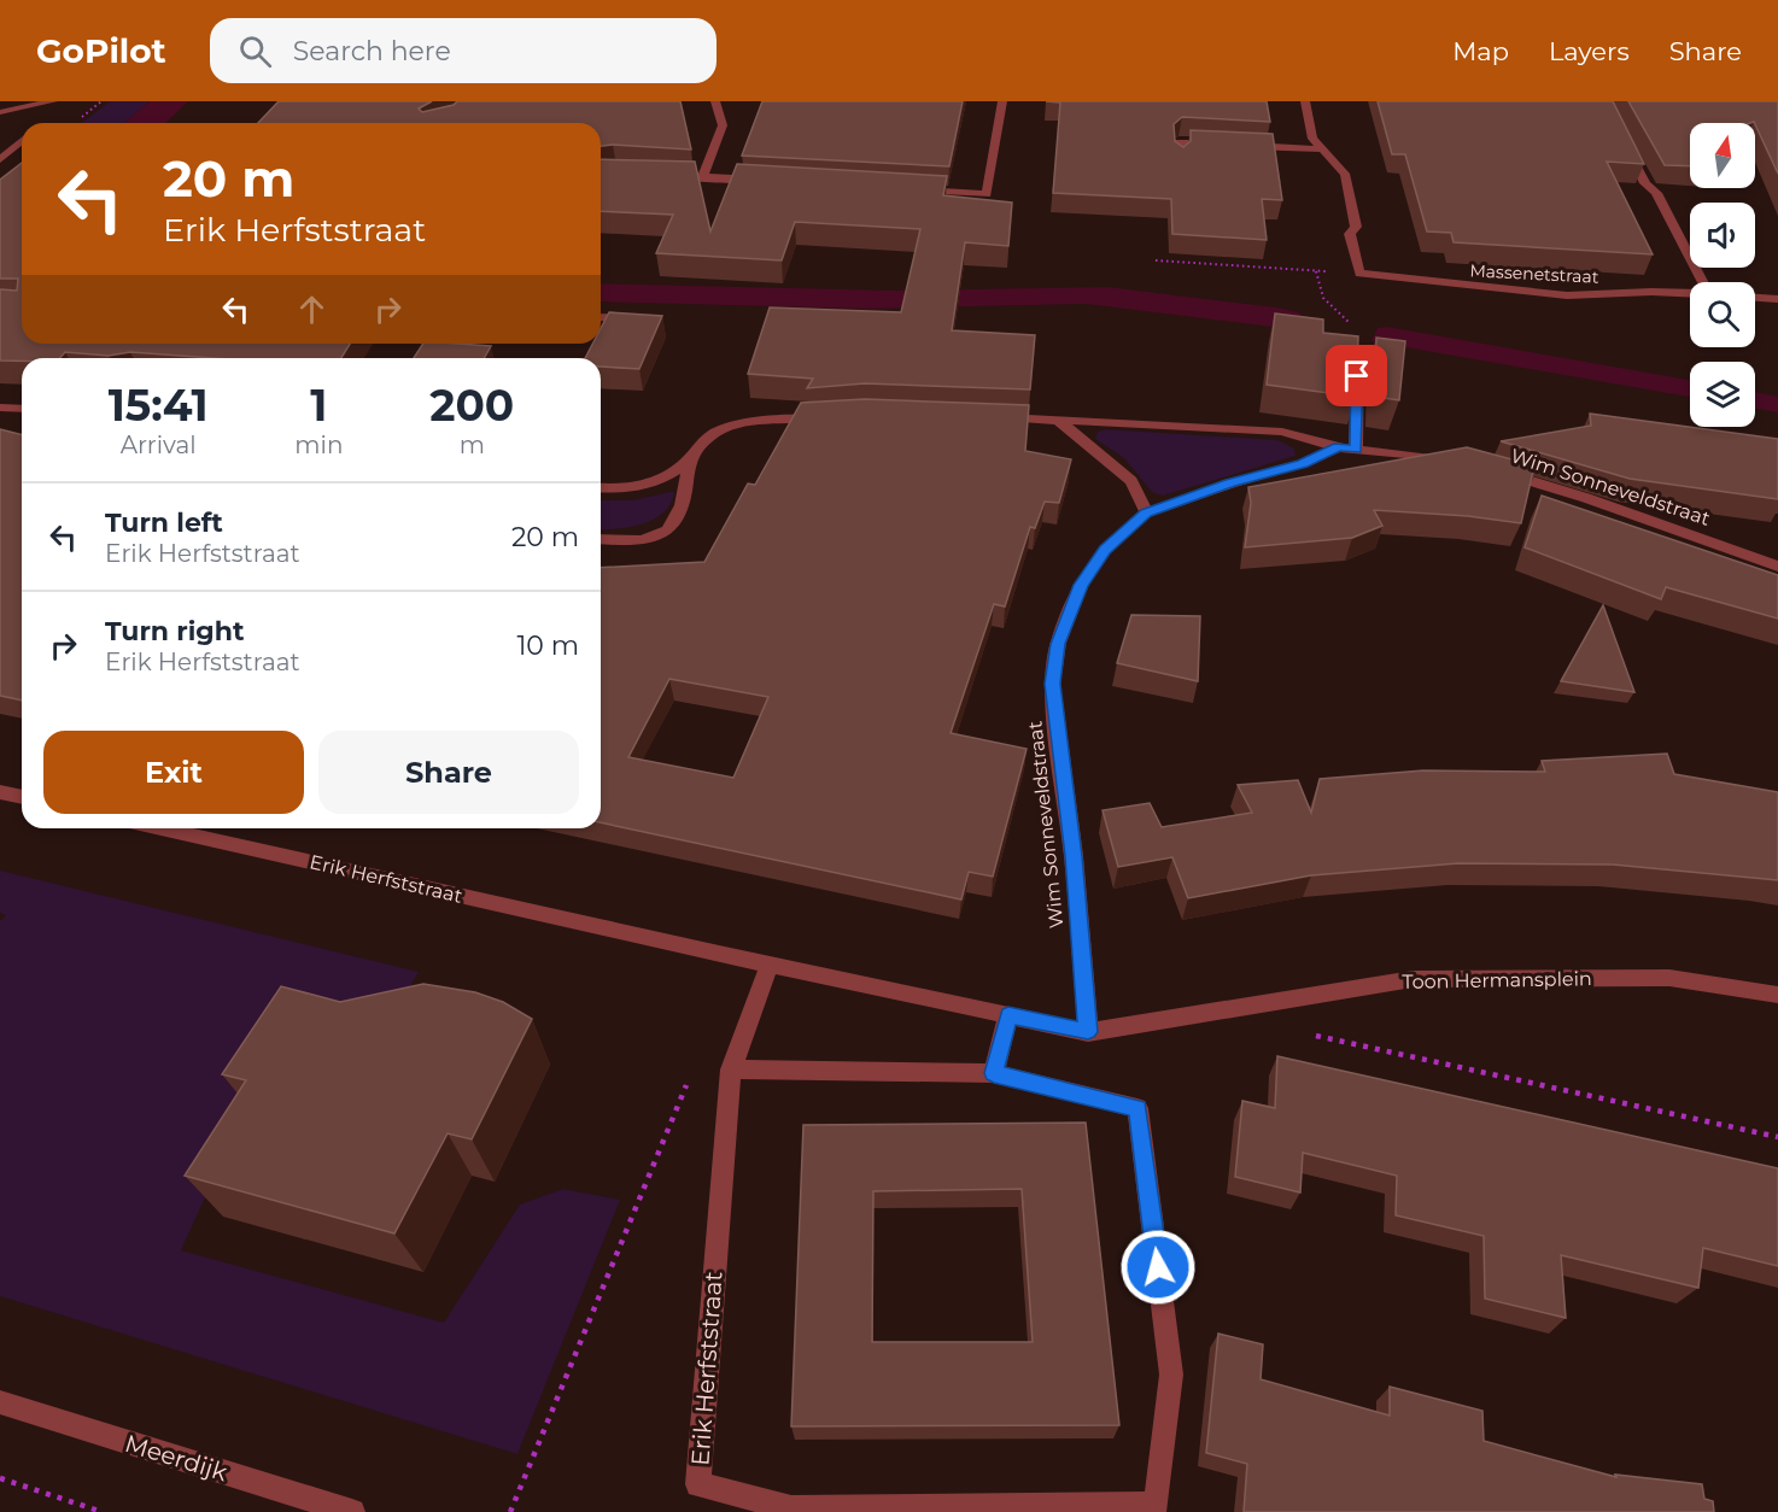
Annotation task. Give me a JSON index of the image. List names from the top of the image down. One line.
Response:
{"streets":{"street":["Massenetstraat","Wim Sonneveldstraat","Erik Herfststraat","Toon Hermansplein","Meerdijk"]},"crossings":[["Wim Sonneveldstraat","Erik Herfststraat"],["Wim Sonneveldstraat","Toon Hermansplein"],["Erik Herfststraat","Toon Hermansplein"]],"north":"top","page":{"header":"GoPilot","search":"Search here","nav":["Map","Layers","Share"],"turn":["20 m","Erik Herfststraat"],"eta":["15:41","Arrival","1","min","200","m"],"list":[{"name":"Turn left","note":"Erik Herfststraat","value":"20 m"},{"name":"Turn right","note":"Erik Herfststraat","value":"10 m"}],"buttons":["Exit","Share"]}}
